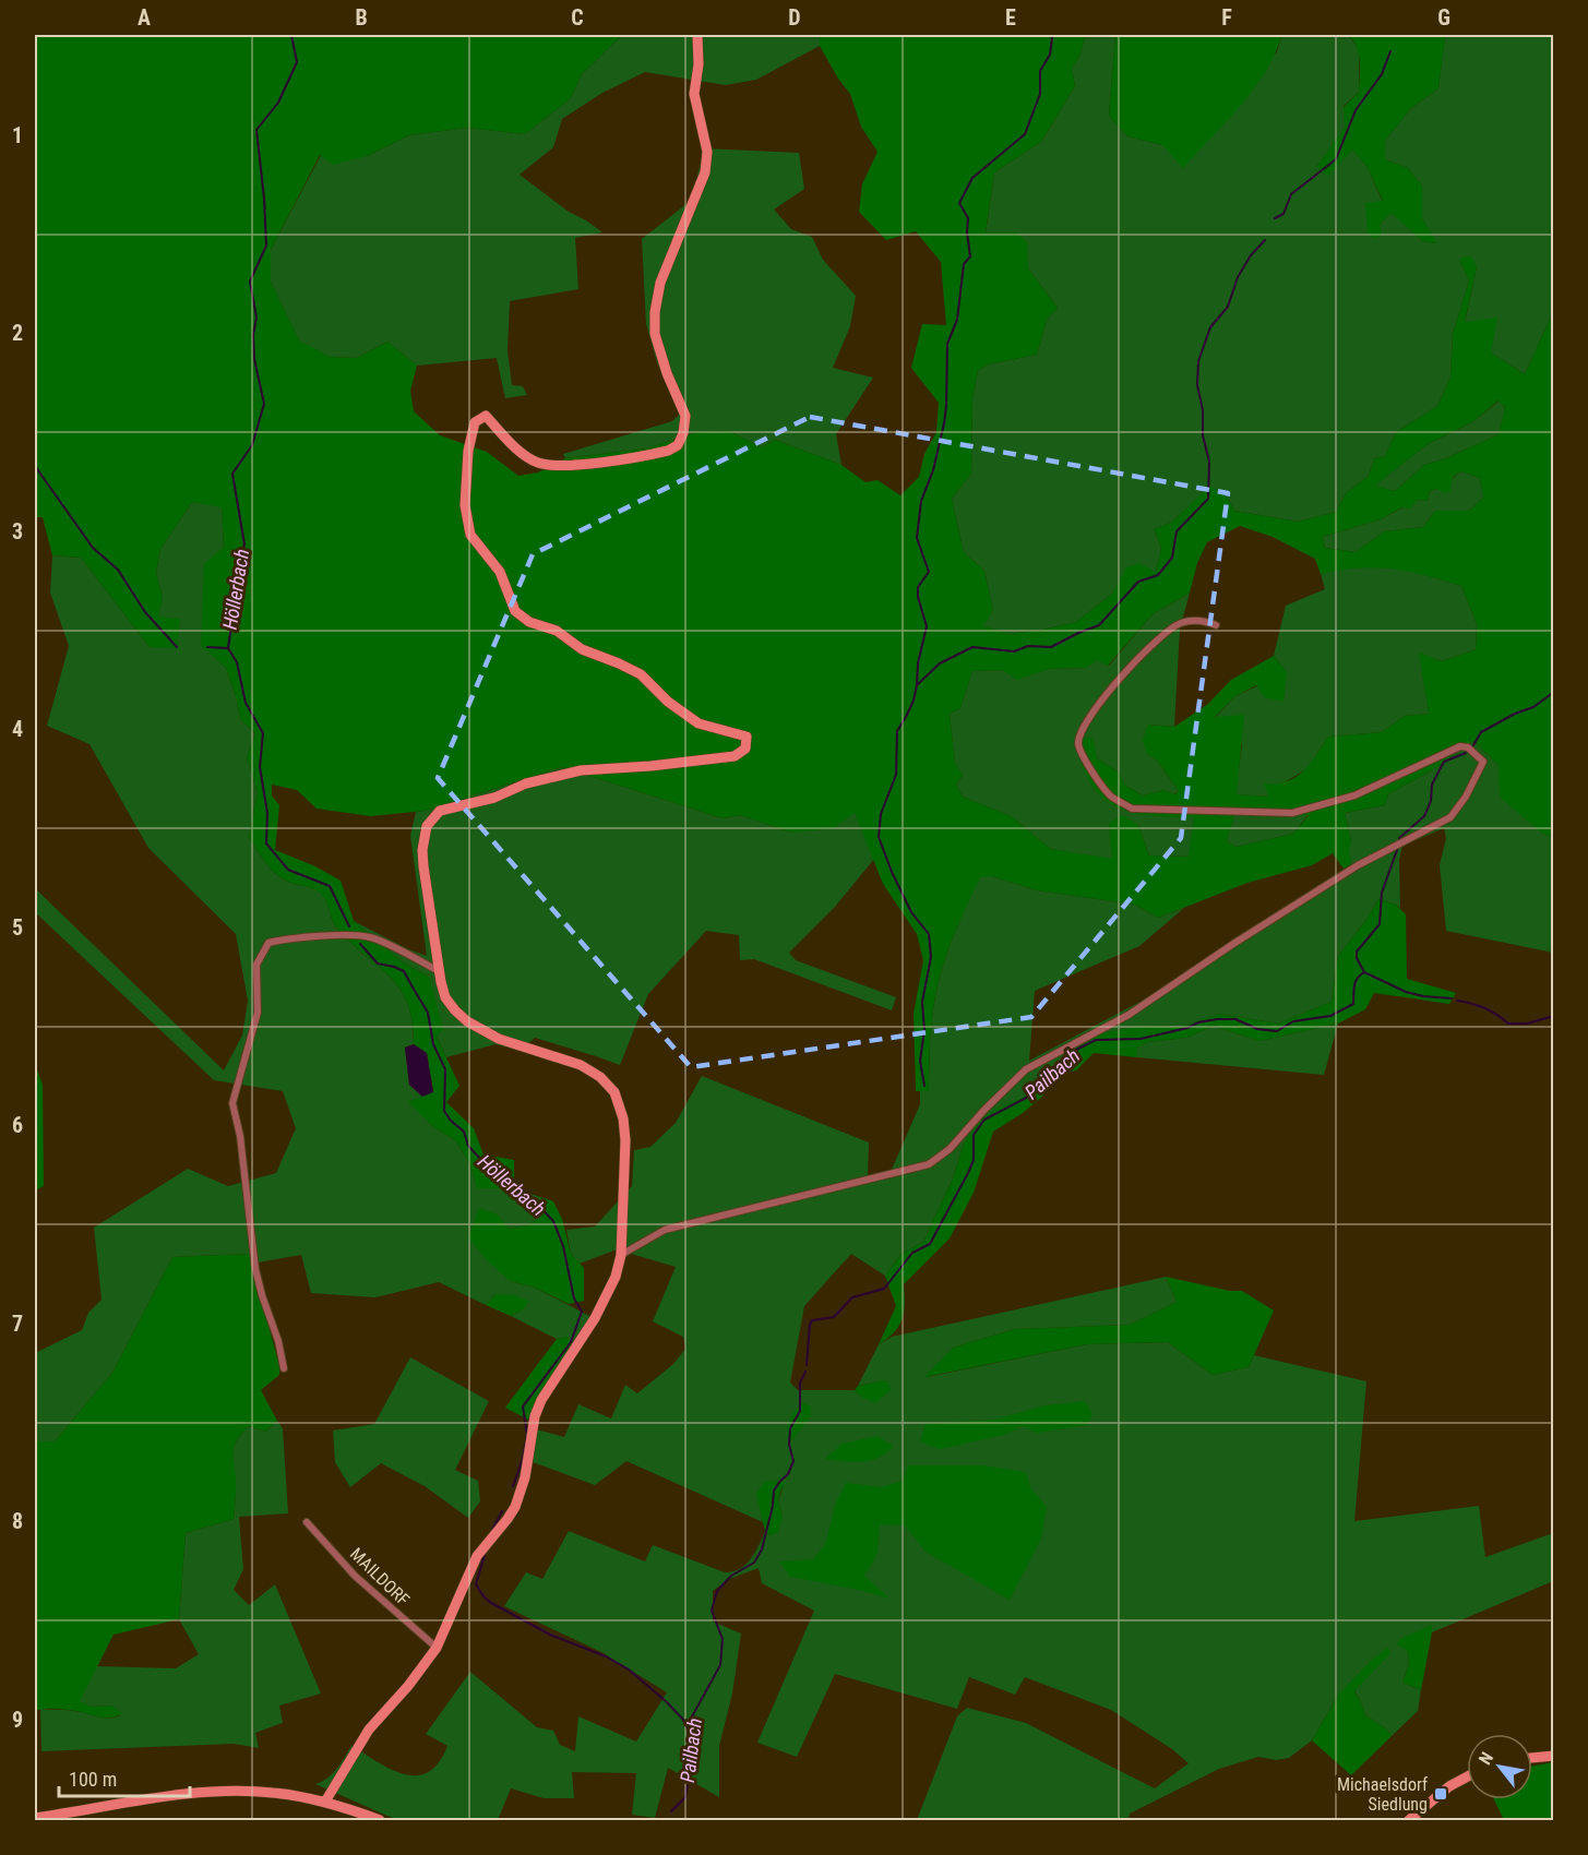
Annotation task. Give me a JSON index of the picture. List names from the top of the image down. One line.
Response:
{"streets":{"street":["MAILDORF"]},"water":["Höllerbach","Pailbach"],"places":{"transit":["Michaelsdorf Siedlung"]},"scale_bar":"100 m","north":"top left","grid":{"columns":["A","B","C","D","E","F","G"],"rows":["1","2","3","4","5","6","7","8","9"]}}
